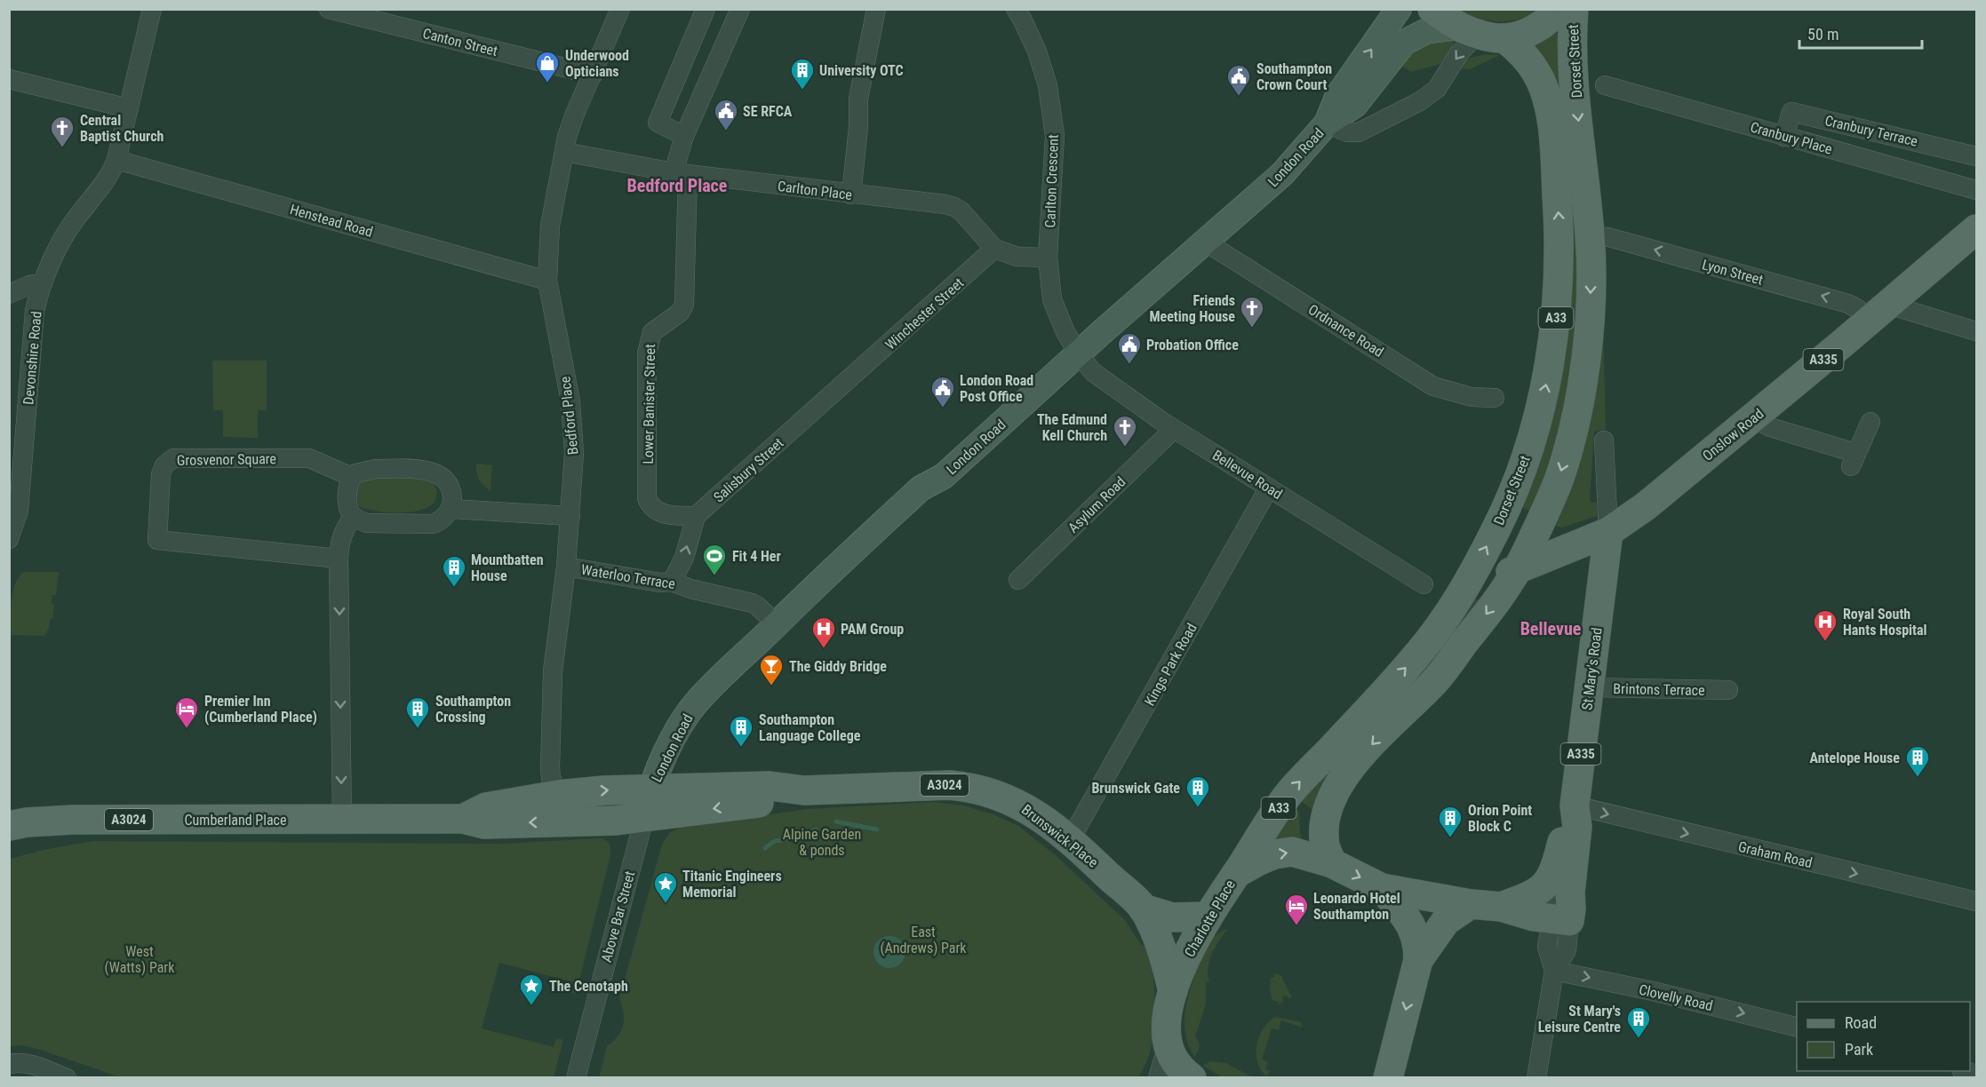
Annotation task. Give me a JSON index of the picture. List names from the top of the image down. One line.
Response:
{"streets":{"main road":["Dorset Street","A33","A335","Onslow Road","St Mary's Road","A3024","Cumberland Place","Brunswick Place","Charlotte Place"],"street":["Canton Street","Cranbury Terrace","Cranbury Place","London Road","Carlton Crescent","Carlton Place","Henstead Road","Lyon Street","Winchester Street","Ordnance Road","Devonshire Road","Lower Banister Street","Bedford Place","Grosvenor Square","Salisbury Street","Bellevue Road","Asylum Road","Waterloo Terrace","Kings Park Road","Brintons Terrace","Graham Road","Above Bar Street","Clovelly Road"]},"crossings":[["Canton Street","Bedford Place"],["Dorset Street","London Road"],["Dorset Street","Lyon Street"],["Dorset Street","A33"],["Dorset Street","Onslow Road"],["Dorset Street","Charlotte Place"],["Cranbury Terrace","Cranbury Place"],["London Road","Carlton Crescent"],["London Road","A33"],["London Road","Ordnance Road"],["London Road","Bellevue Road"],["London Road","Waterloo Terrace"],["London Road","Cumberland Place"],["London Road","Brunswick Place"],["London Road","Above Bar Street"],["Carlton Crescent","Bellevue Road"],["Carlton Place","Winchester Street"],["Carlton Place","Lower Banister Street"],["Carlton Place","Bedford Place"],["Henstead Road","Devonshire Road"],["Henstead Road","Bedford Place"],["Lyon Street","Onslow Road"],["Winchester Street","Salisbury Street"],["Lower Banister Street","Salisbury Street"],["Bedford Place","Waterloo Terrace"],["Bedford Place","Cumberland Place"],["Onslow Road","St Mary's Road"],["Bellevue Road","Asylum Road"],["Bellevue Road","Kings Park Road"],["Kings Park Road","Brunswick Place"],["St Mary's Road","Brintons Terrace"],["St Mary's Road","Graham Road"],["St Mary's Road","Charlotte Place"],["St Mary's Road","Clovelly Road"],["Cumberland Place","Brunswick Place"],["Cumberland Place","Above Bar Street"],["Brunswick Place","Above Bar Street"],["Brunswick Place","Charlotte Place"]],"one_way":["Lyon Street","Graham Road","Clovelly Road"],"districts":["Bedford Place","Bellevue"],"parks":["Alpine Garden & ponds","East (Andrews) Park","West (Watts) Park"],"places":{"shop":["Underwood Opticians"],"building":["University OTC","Mountbatten House","Southampton Crossing","Southampton Language College","Antelope House","Brunswick Gate","Orion Point Block C","St Mary's Leisure Centre"],"public building":["Southampton Crown Court","SE RFCA","Probation Office","London Road Post Office"],"church":["Central Baptist Church","Friends Meeting House","The Edmund Kell Church"],"sports":["Fit 4 Her"],"hospital":["Royal South Hants Hospital","PAM Group"],"bar":["The Giddy Bridge"],"hotel":["Premier Inn (Cumberland Place)","Leonardo Hotel Southampton"],"place":["Titanic Engineers Memorial","The Cenotaph"]},"legend":["Road","Park"],"scale_bar":"50 m"}
